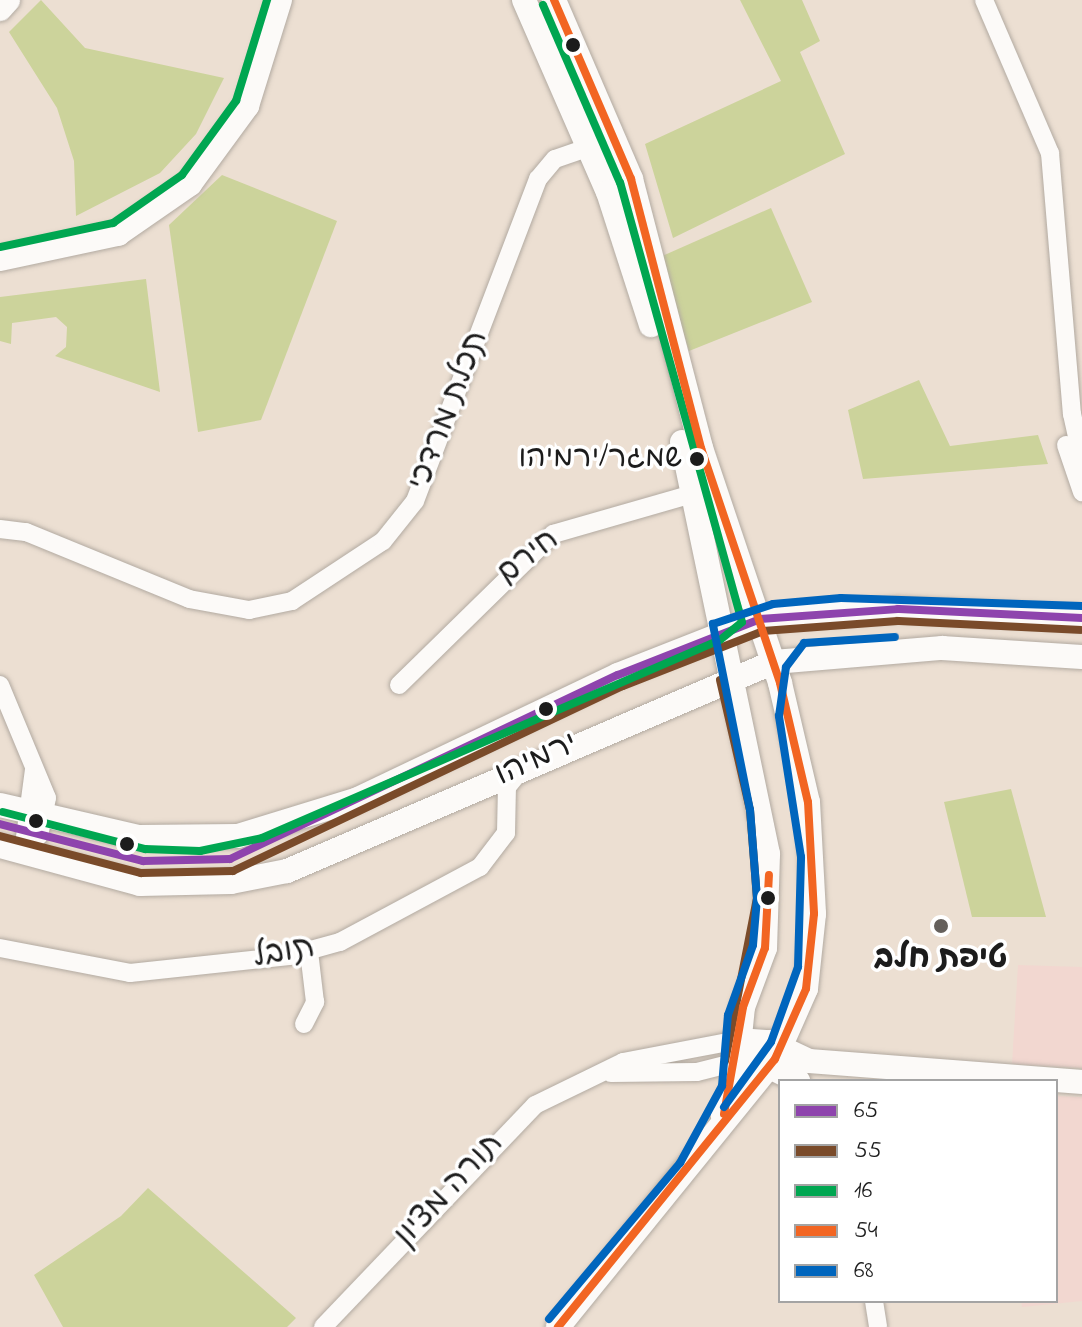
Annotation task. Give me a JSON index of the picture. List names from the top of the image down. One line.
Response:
{"streets":{"street":["תכלת מרדכי","חירם","ירמיהו","תובל","תורה מציון"]},"crossings":[["ירמיהו","תובל"]],"places":["שמגר/ירמיהו","טיפת חלב"],"lines":["transit line 16","transit line 54","transit line 68","transit line 65","transit line 55"],"legend":["65","55","16","54","68"]}
